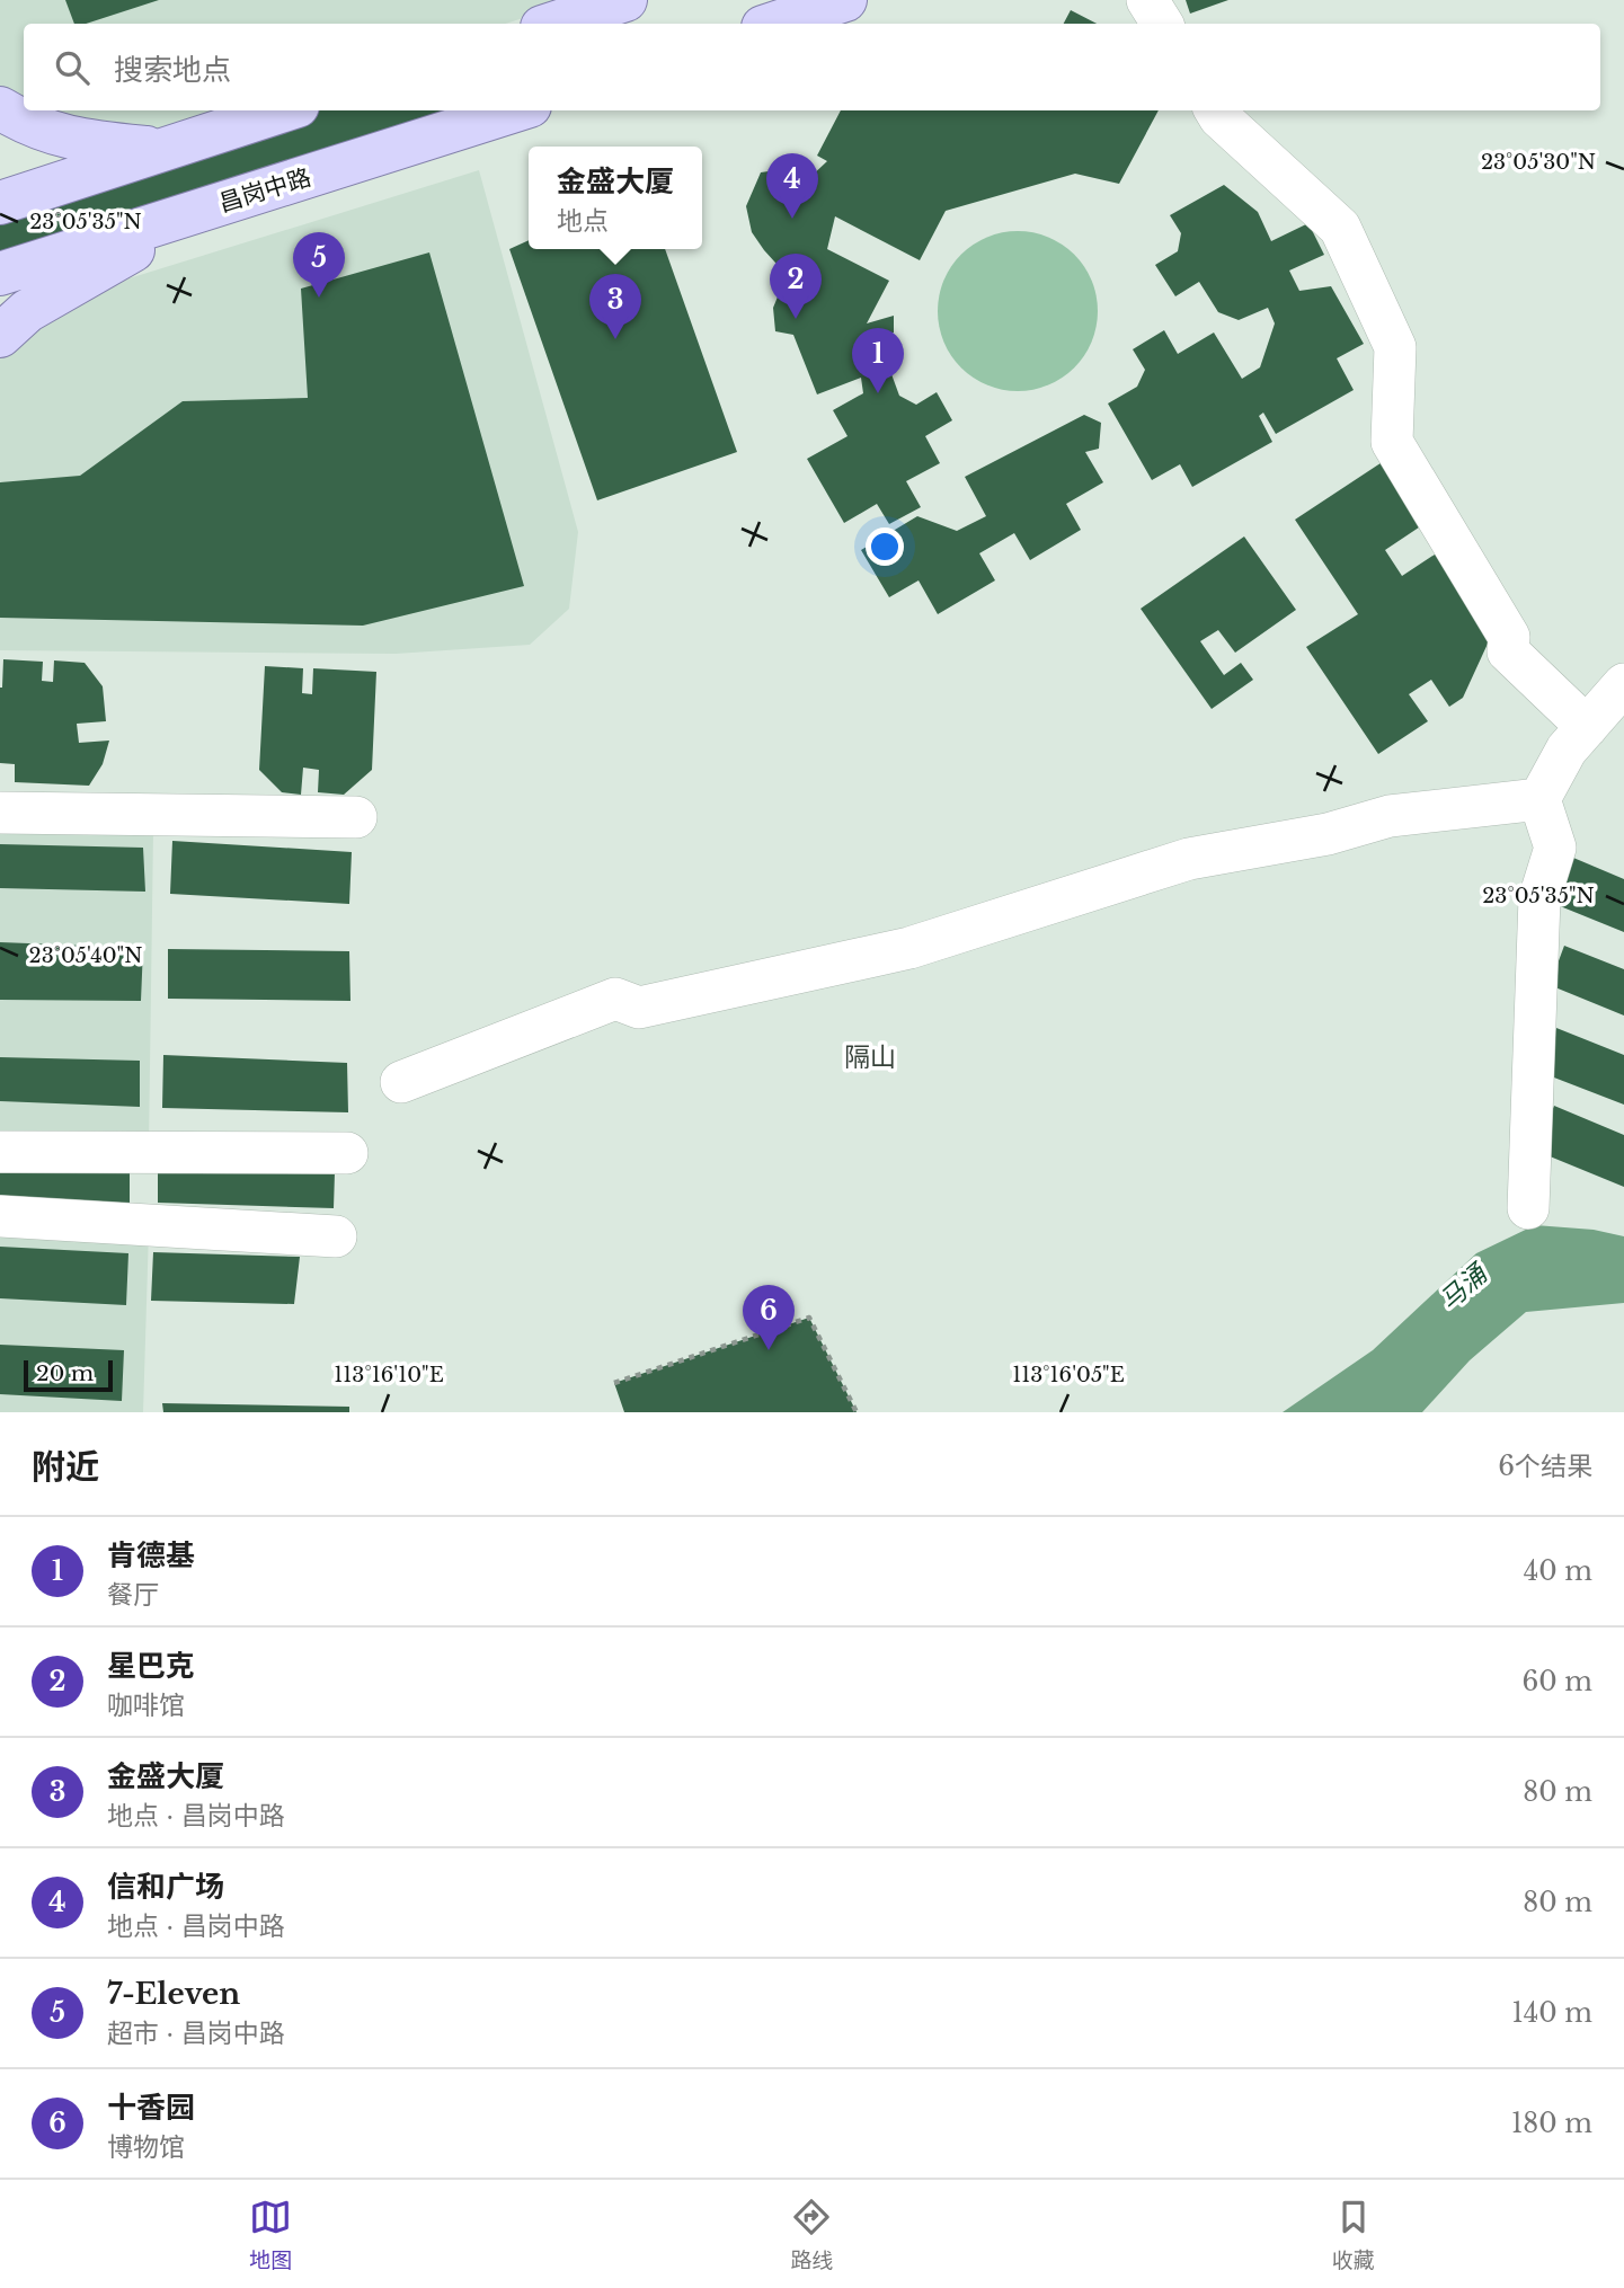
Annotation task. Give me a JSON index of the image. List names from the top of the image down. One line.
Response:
{"streets":{"main road":["昌岗中路"]},"districts":["隔山"],"water":["马涌"],"scale_bar":"20 m","page":{"search":"搜索地点","popup":["金盛大厦","地点"],"pins":["4","5","2","3","1","6"],"scale":"20 m","heading":["附近","6个结果"],"list":[{"mark":"1","name":"肯德基","note":"餐厅","value":"40 m"},{"mark":"2","name":"星巴克","note":"咖啡馆","value":"60 m"},{"mark":"3","name":"金盛大厦","note":"地点 · 昌岗中路","value":"80 m"},{"mark":"4","name":"信和广场","note":"地点 · 昌岗中路","value":"80 m"},{"mark":"5","name":"7-Eleven","note":"超市 · 昌岗中路","value":"140 m"},{"mark":"6","name":"十香园","note":"博物馆","value":"180 m"}],"nav":["地图","路线","收藏"]},"coordinates":["23°05'30\"N","23°05'35\"N","23°05'40\"N","113°16'10\"E","113°16'05\"E"]}
